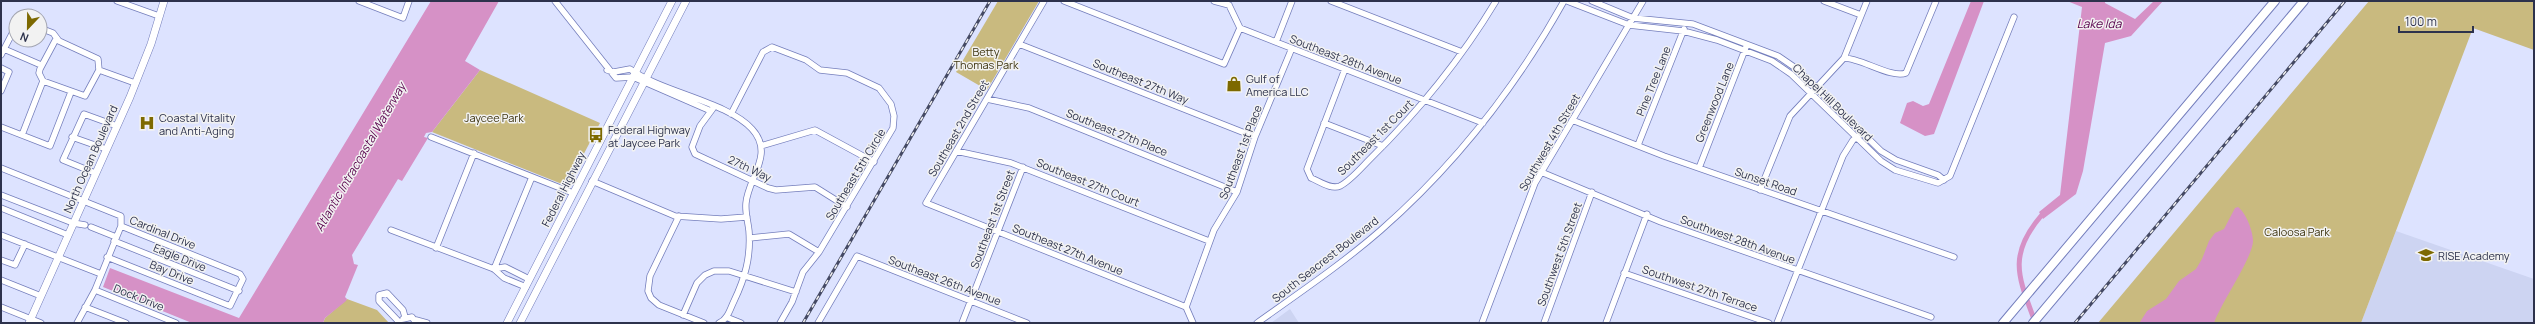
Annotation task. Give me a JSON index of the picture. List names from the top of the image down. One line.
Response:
{"streets":{"main road":["North Ocean Boulevard","Federal Highway"],"street":["Southeast 28th Avenue","Southeast 27th Way","Pine Tree Lane","Greenwood Lane","Chapel Hill Boulevard","Southeast 2nd Street","Southeast 27th Place","Southeast 1st Court","Southwest 4th Street","Southeast 1st Place","27th Way","Southeast 5th Circle","Sunset Road","Southeast 27th Court","Southeast 1st Street","Cardinal Drive","Southwest 28th Avenue","Southeast 27th Avenue","Southwest 5th Street","Eagle Drive","South Seacrest Boulevard","Bay Drive","Southeast 26th Avenue","Southwest 27th Terrace","Dock Drive"]},"crossings":[["Southeast 28th Avenue","Southeast 1st Court"],["Southeast 28th Avenue","Southeast 1st Place"],["Southeast 28th Avenue","South Seacrest Boulevard"],["Southeast 27th Way","Southeast 2nd Street"],["Southeast 27th Way","Southeast 1st Place"],["Pine Tree Lane","Chapel Hill Boulevard"],["Pine Tree Lane","Sunset Road"],["Greenwood Lane","Chapel Hill Boulevard"],["Greenwood Lane","Sunset Road"],["Chapel Hill Boulevard","Southwest 4th Street"],["Chapel Hill Boulevard","South Seacrest Boulevard"],["Southeast 2nd Street","Southeast 27th Place"],["Southeast 2nd Street","Southeast 27th Court"],["Southeast 2nd Street","Southeast 27th Avenue"],["Southeast 27th Place","Southeast 1st Place"],["Southwest 4th Street","Sunset Road"],["Southwest 4th Street","Southwest 28th Avenue"],["Southeast 1st Place","Southeast 27th Court"],["Southeast 1st Place","Southeast 27th Avenue"],["North Ocean Boulevard","Cardinal Drive"],["North Ocean Boulevard","Eagle Drive"],["27th Way","Southeast 5th Circle"],["Southeast 27th Court","Southeast 1st Street"],["Southeast 1st Street","Southeast 27th Avenue"],["Southeast 1st Street","Southeast 26th Avenue"],["Cardinal Drive","Eagle Drive"],["Cardinal Drive","Bay Drive"],["Southwest 28th Avenue","Southwest 5th Street"],["Eagle Drive","Bay Drive"]],"water":["Lake Ida","Atlantic Intracoastal Waterway"],"parks":["Betty Thomas Park","Jaycee Park","Caloosa Park"],"places":{"shop":["Gulf of America LLC"],"hospital":["Coastal Vitality and Anti-Aging"],"bus stop":["Federal Highway at Jaycee Park"],"school or university":["RISE Academy"]},"scale_bar":"100 m","north":"bottom"}
